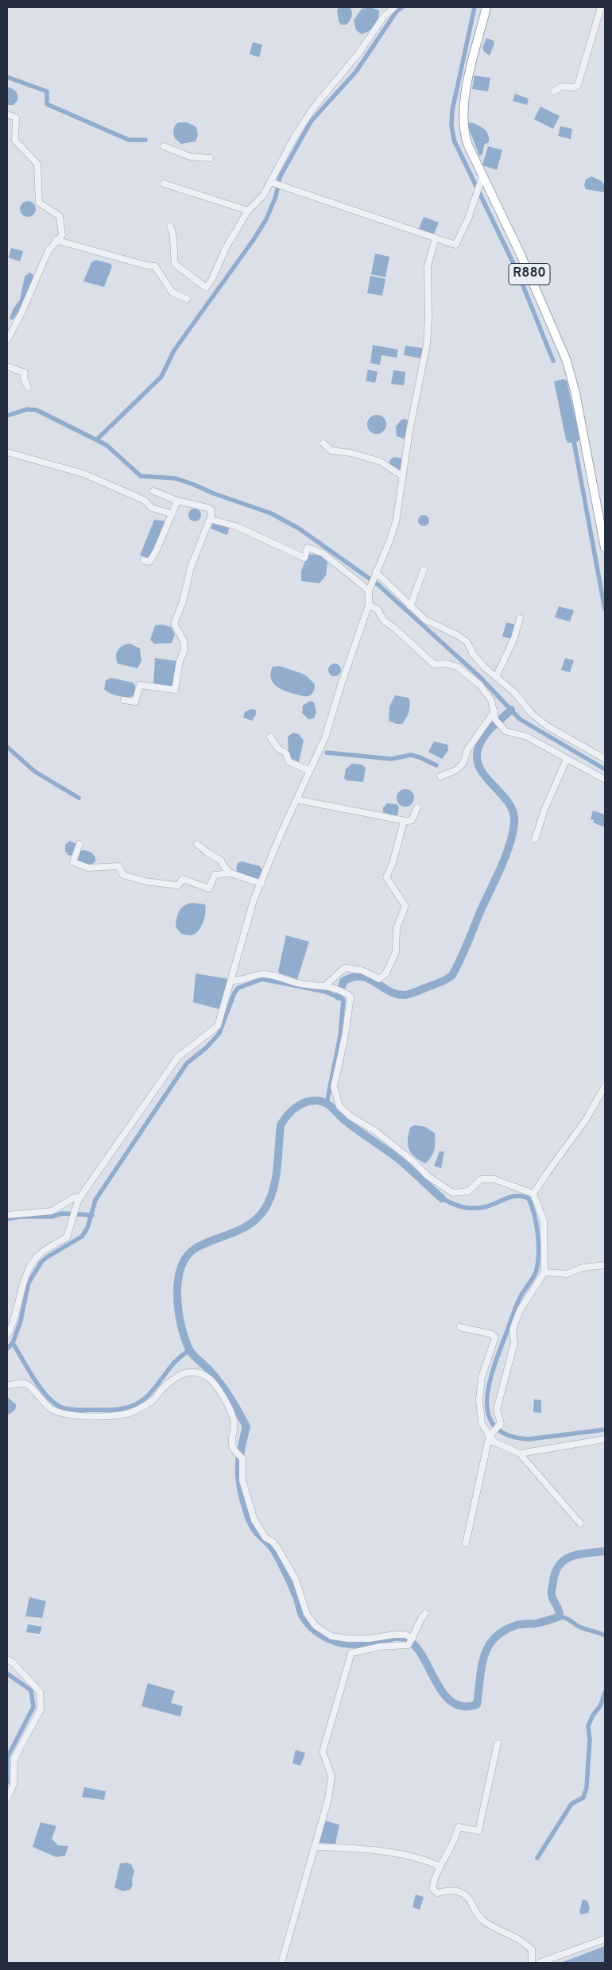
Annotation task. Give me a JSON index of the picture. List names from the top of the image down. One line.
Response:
{"streets":{"main road":["R880"]}}
